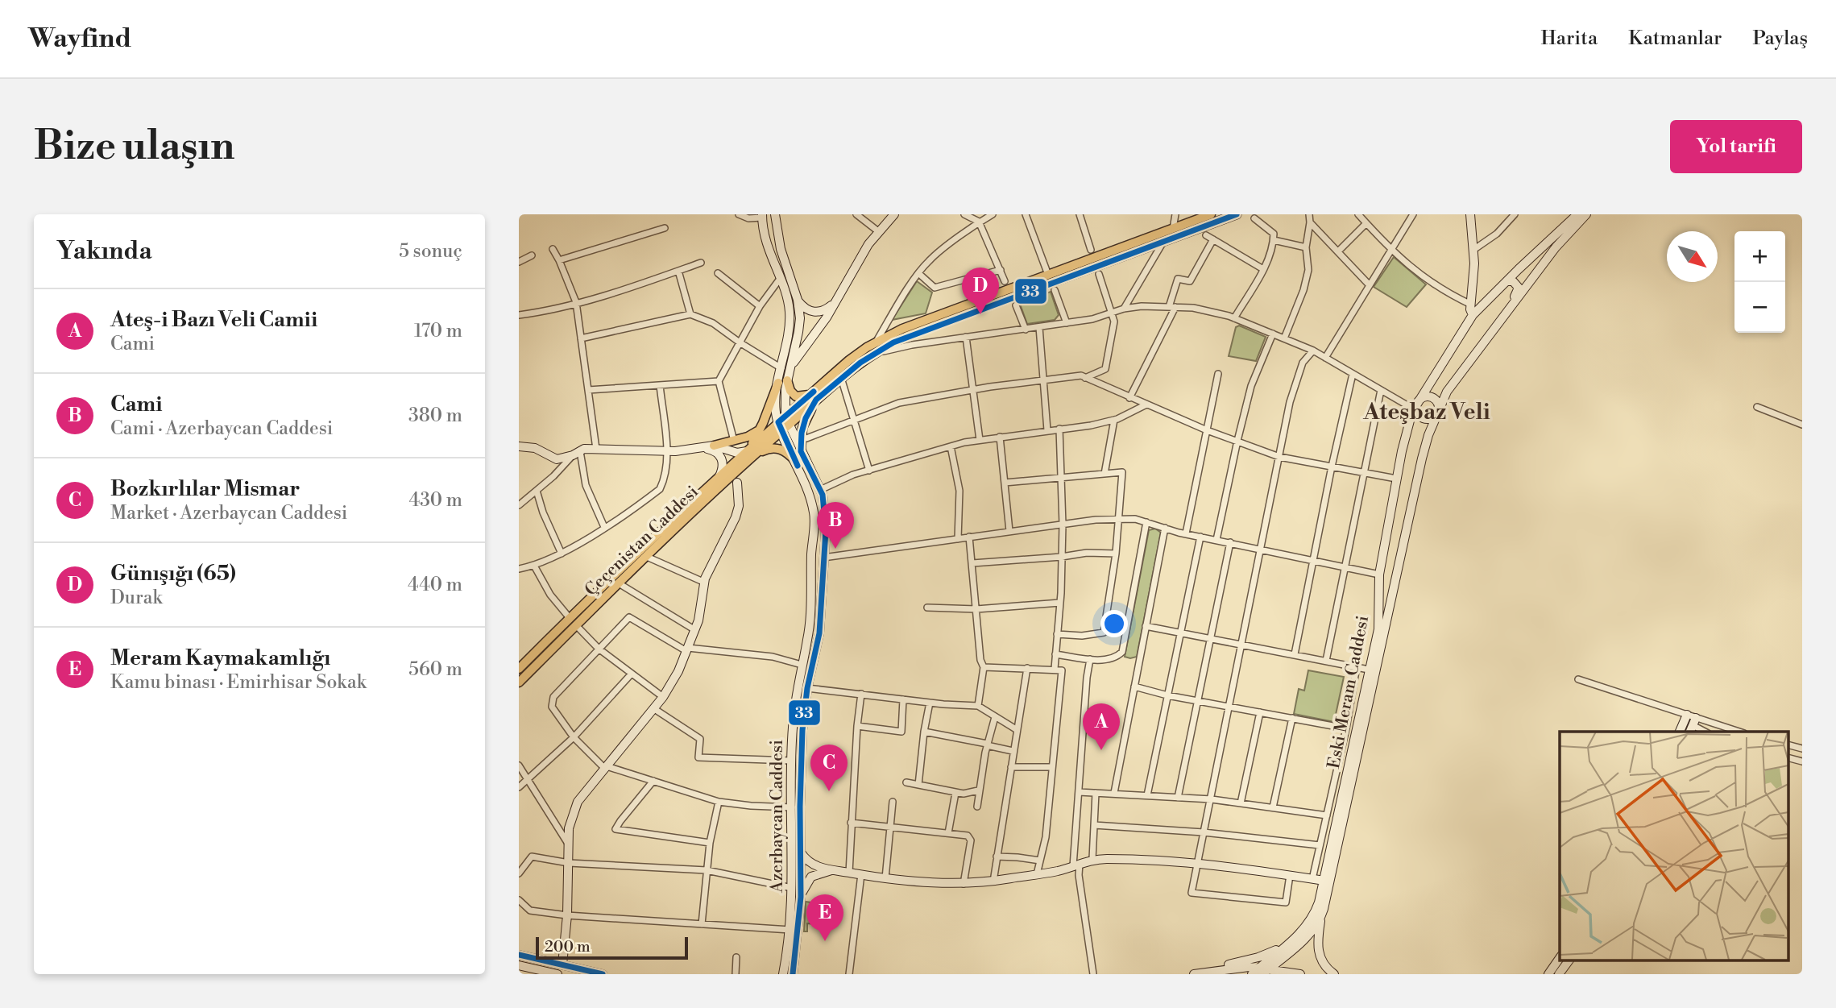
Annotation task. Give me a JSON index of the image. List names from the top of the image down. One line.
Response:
{"streets":{"main road":["Çeçenistan Caddesi"],"street":["Eski Meram Caddesi","Azerbaycan Caddesi"]},"crossings":[["Çeçenistan Caddesi","Azerbaycan Caddesi"]],"districts":["Ateşbaz Veli"],"lines":["transit line 33"],"scale_bar":"200 m","north":"bottom right","page":{"header":"Wayfind","nav":["Harita","Katmanlar","Paylaş"],"buttons":"Yol tarifi","title":"Bize ulaşın","heading":["Yakında","5 sonuç"],"map_buttons":["+","−"],"pins":["D","B","A","C","E"],"list":[{"mark":"A","name":"Ateş-i Bazı Veli Camii","note":"Cami","value":"170 m"},{"mark":"B","name":"Cami","note":"Cami · Azerbaycan Caddesi","value":"380 m"},{"mark":"C","name":"Bozkırlılar Mismar","note":"Market · Azerbaycan Caddesi","value":"430 m"},{"mark":"D","name":"Günışığı (65)","note":"Durak","value":"440 m"},{"mark":"E","name":"Meram Kaymakamlığı","note":"Kamu binası · Emirhisar Sokak","value":"560 m"}],"scale":"200 m"}}
